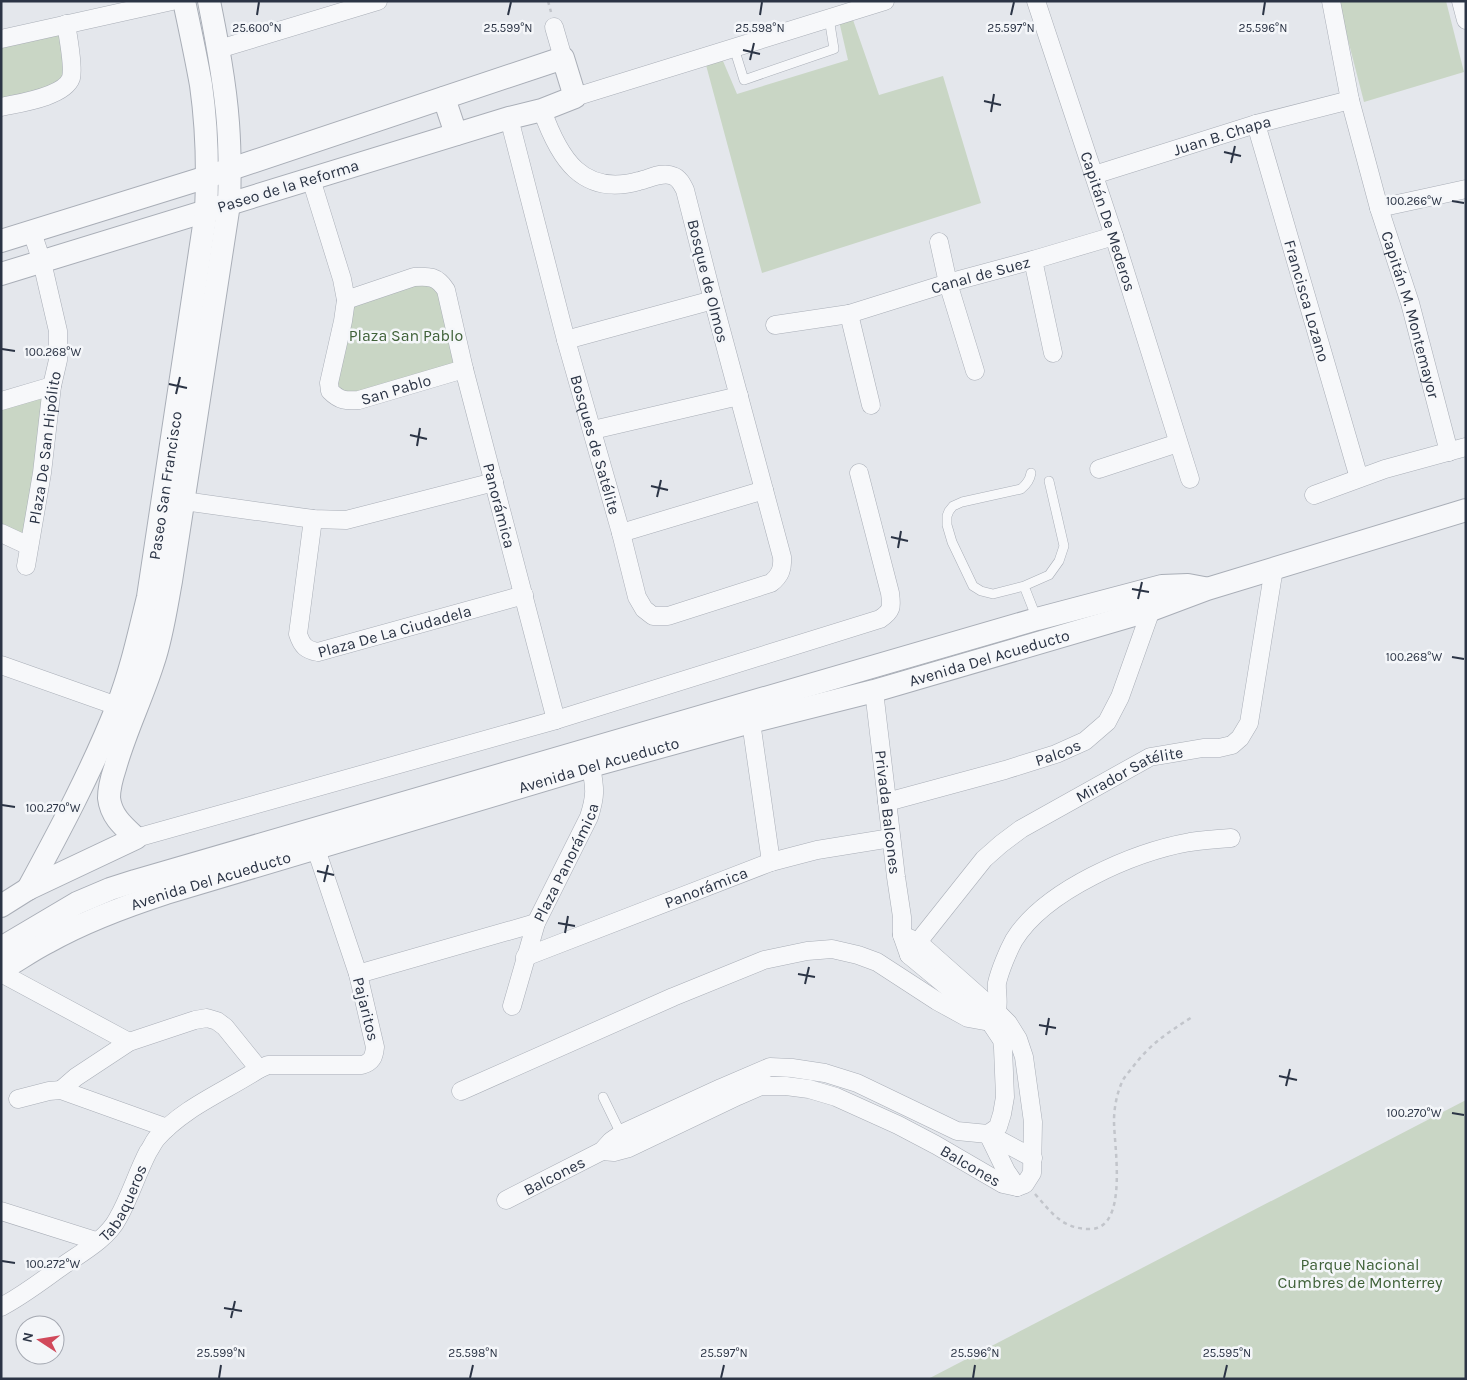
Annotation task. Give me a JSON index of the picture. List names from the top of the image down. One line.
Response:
{"streets":{"street":["Juan B. Chapa","Paseo de la Reforma","Capitán De Mederos","Canal de Suez","Bosque de Olmos","Francisca Lozano","Capitán M. Montemayor","San Pablo","Bosques de Satélite","Plaza De San Hipólito","Paseo San Francisco","Panorámica","Plaza De La Ciudadela","Avenida Del Acueducto","Palcos","Mirador Satélite","Privada Balcones","Plaza Panorámica","Pajaritos","Balcones","Tabaqueros"]},"crossings":[["Juan B. Chapa","Capitán De Mederos"],["Juan B. Chapa","Francisca Lozano"],["Juan B. Chapa","Capitán M. Montemayor"],["Paseo de la Reforma","Bosque de Olmos"],["Paseo de la Reforma","Bosques de Satélite"],["Paseo de la Reforma","Plaza De San Hipólito"],["Paseo de la Reforma","Paseo San Francisco"],["Capitán De Mederos","Canal de Suez"],["Bosque de Olmos","Bosques de Satélite"],["San Pablo","Panorámica"],["Panorámica","Plaza De La Ciudadela"],["Panorámica","Privada Balcones"],["Panorámica","Plaza Panorámica"],["Avenida Del Acueducto","Palcos"],["Avenida Del Acueducto","Mirador Satélite"],["Avenida Del Acueducto","Privada Balcones"],["Avenida Del Acueducto","Plaza Panorámica"],["Avenida Del Acueducto","Pajaritos"],["Palcos","Privada Balcones"],["Mirador Satélite","Privada Balcones"],["Pajaritos","Tabaqueros"]],"parks":["Plaza San Pablo","Parque Nacional Cumbres de Monterrey"],"north":"left","coordinates":["25.600°N","25.599°N","25.598°N","25.597°N","25.596°N","100.266°W","100.268°W","100.270°W","100.272°W","25.595°N"]}
